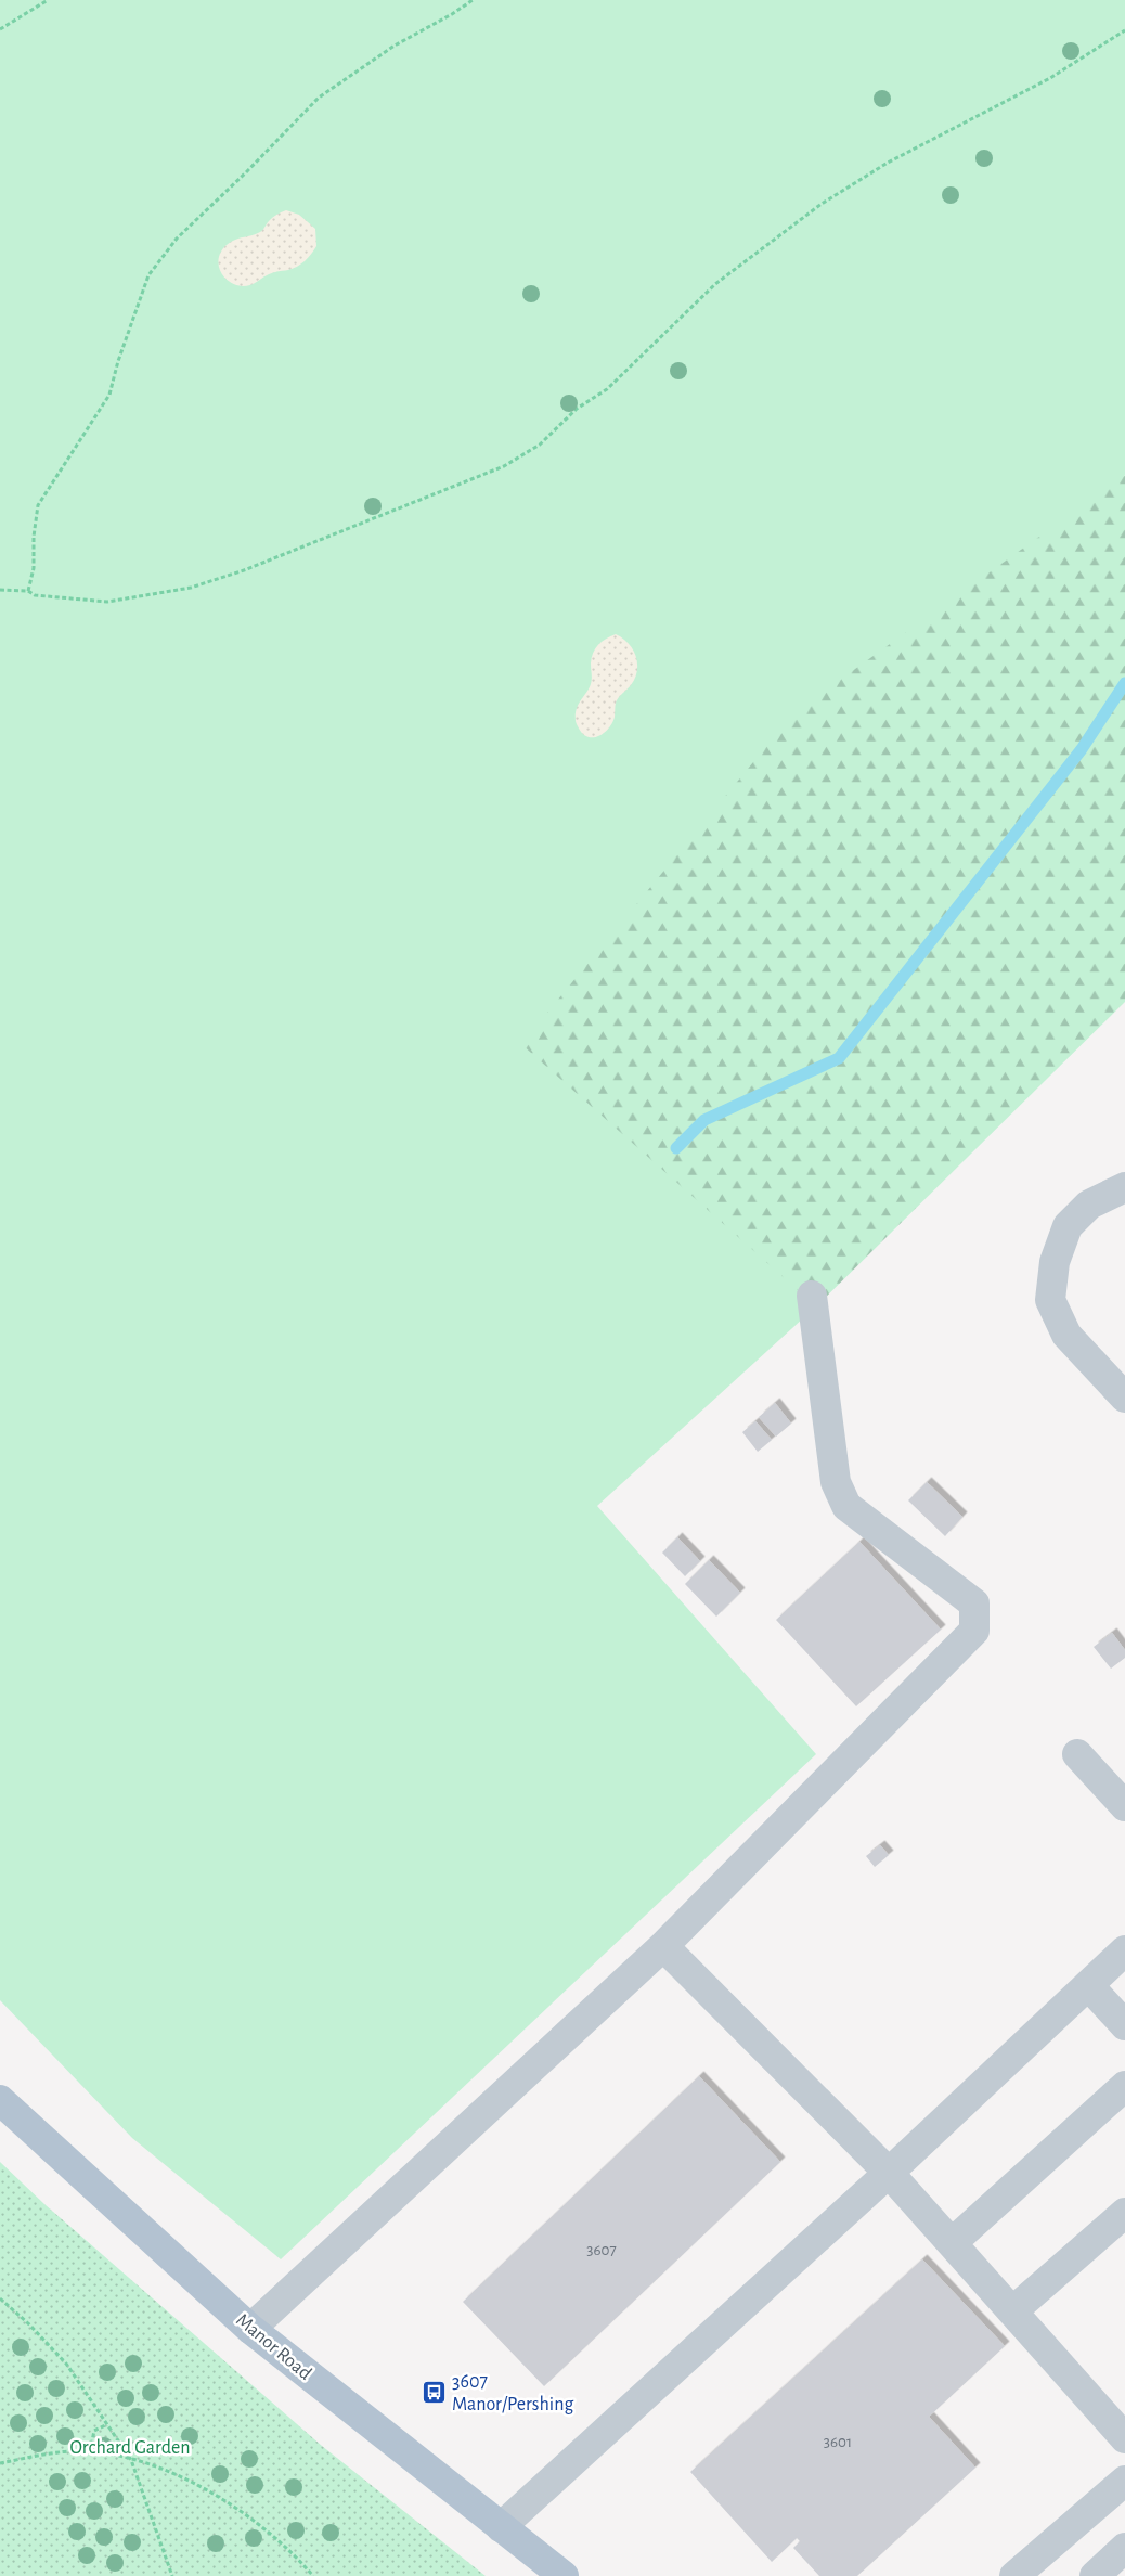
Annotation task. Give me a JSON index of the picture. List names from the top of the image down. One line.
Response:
{"streets":{"main road":["Manor Road"]},"parks":["Orchard Garden"],"places":{"bus stop":["3607 Manor/Pershing"]},"house_numbers":["3607","3601"]}
